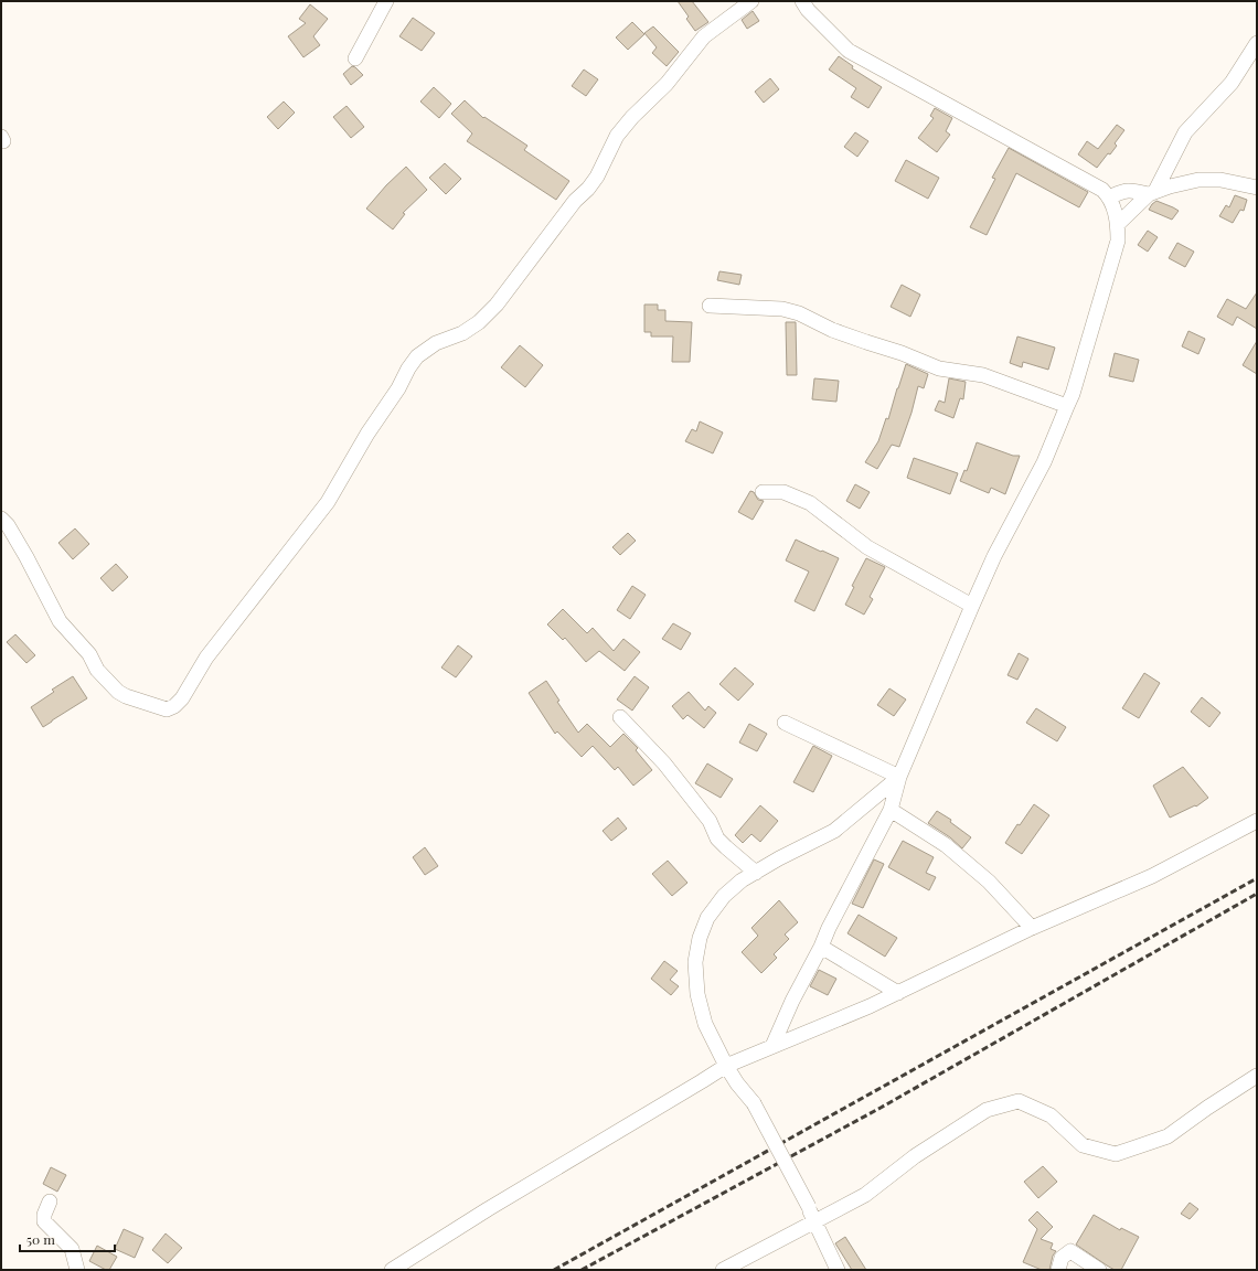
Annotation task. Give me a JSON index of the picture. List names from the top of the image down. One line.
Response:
{"scale_bar":"50 m"}
